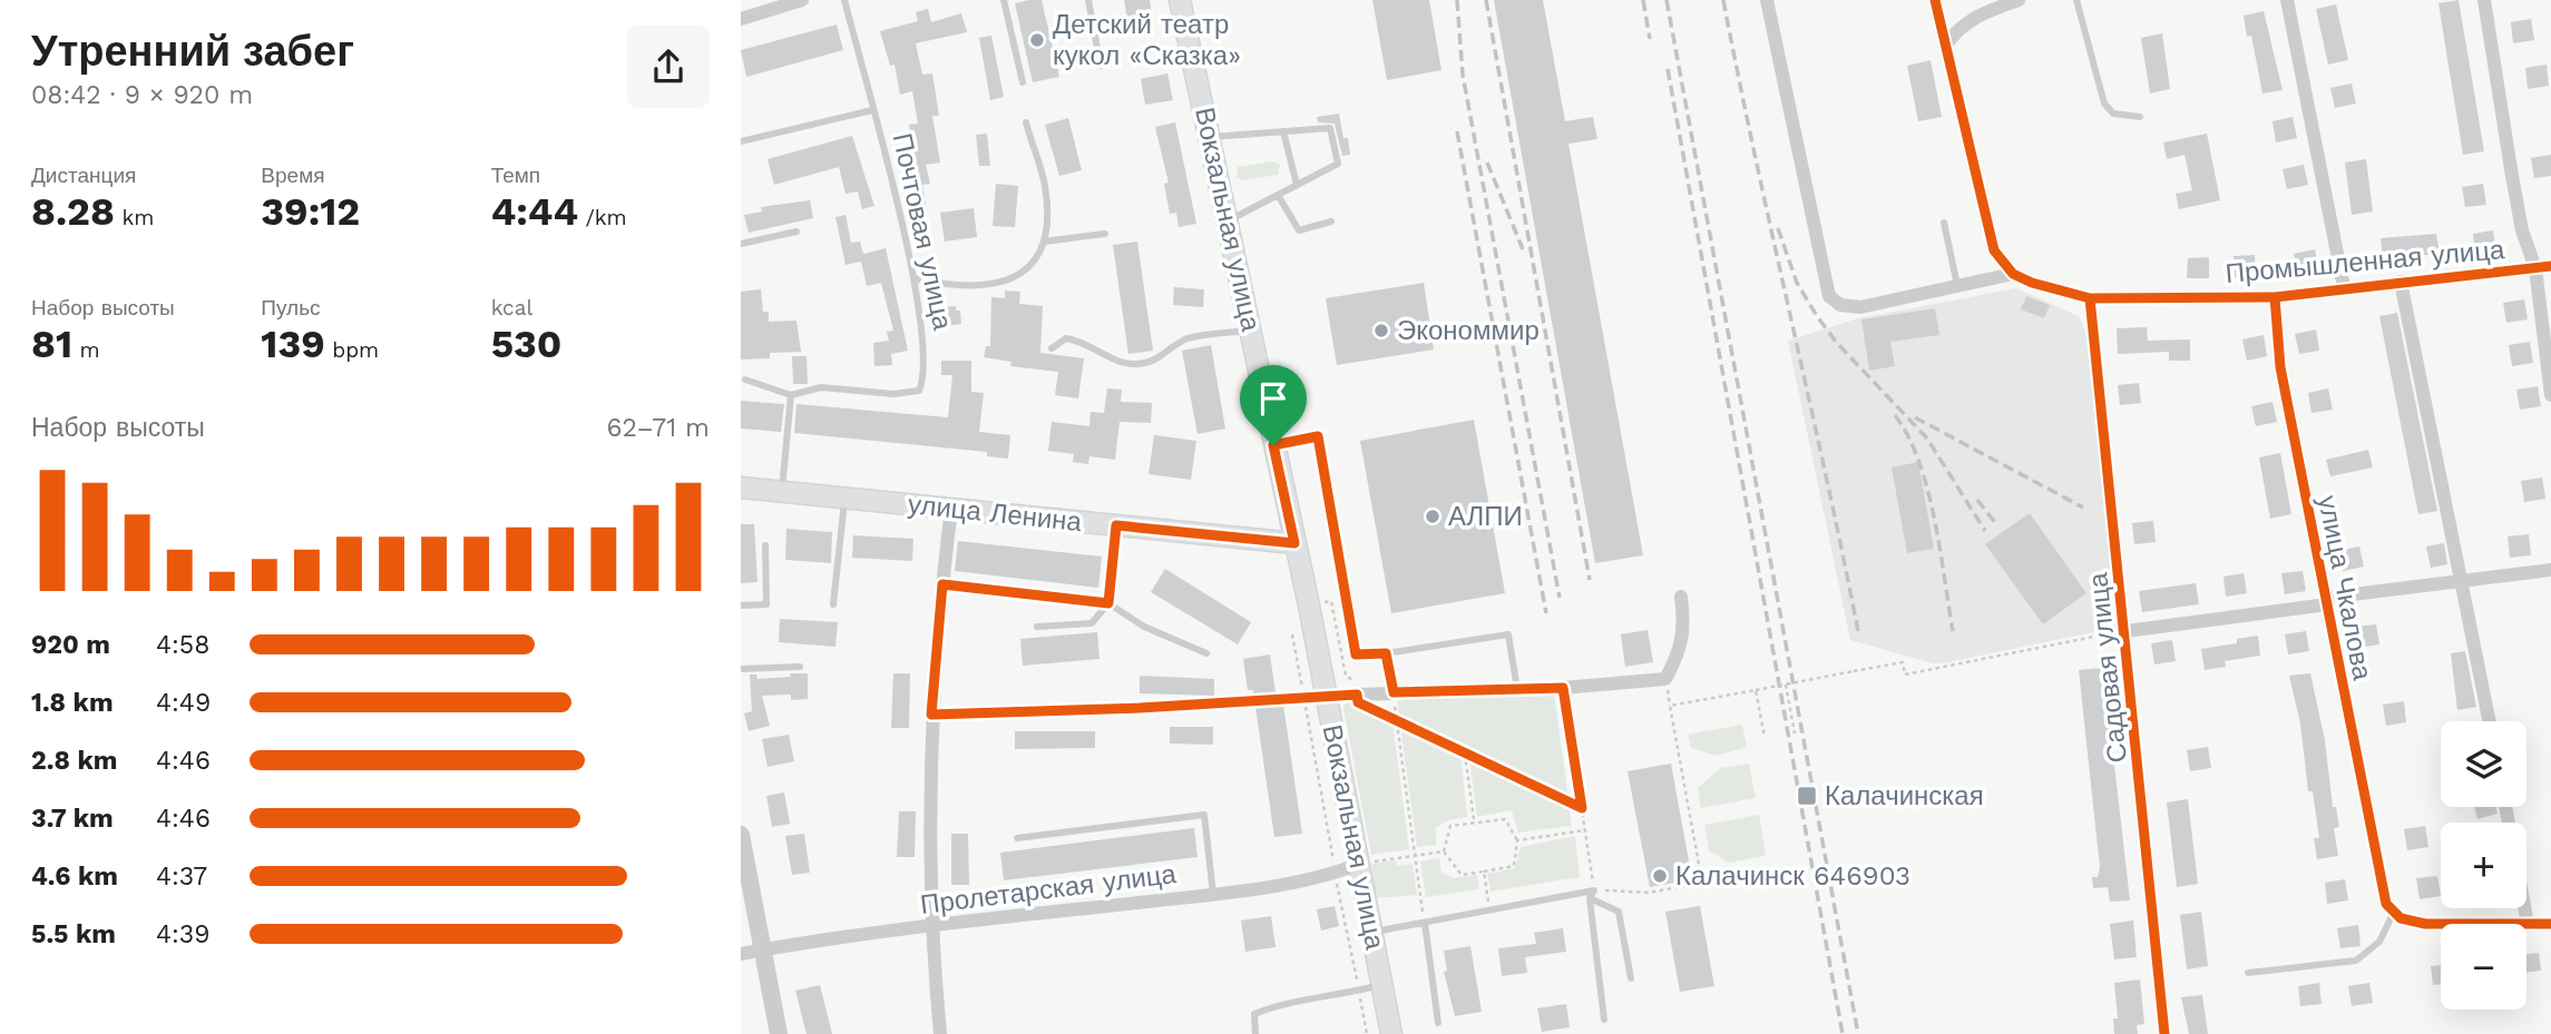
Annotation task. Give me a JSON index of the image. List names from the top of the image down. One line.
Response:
{"streets":{"main road":["Вокзальная улица","улица Ленина"],"street":["Промышленная улица","улица Чкалова","Садовая улица","Пролетарская улица"],"lane":["Почтовая улица"]},"crossings":[["Вокзальная улица","улица Ленина"],["Вокзальная улица","Пролетарская улица"],["Промышленная улица","улица Чкалова"],["Промышленная улица","Садовая улица"]],"places":{"other":["Детский театр кукол «Сказка»","Экономмир","АЛПИ","Калачинск 646903"],"transit":["Калачинская"]},"page":{"heading":["Утренний забег","08:42 · 9 × 920 m"],"stats":[["Дистанция","8.28 km"],["Время","39:12"],["Темп","4:44 /km"],["Набор высоты","81 m"],["Пульс","139 bpm"],["kcal","530"]],"chart":["Набор высоты","62–71 m"],"list":[{"name":"920 m","note":"4:58"},{"name":"1.8 km","note":"4:49"},{"name":"2.8 km","note":"4:46"},{"name":"3.7 km","note":"4:46"},{"name":"4.6 km","note":"4:37"},{"name":"5.5 km","note":"4:39"}],"map_buttons":["+","−"]}}
